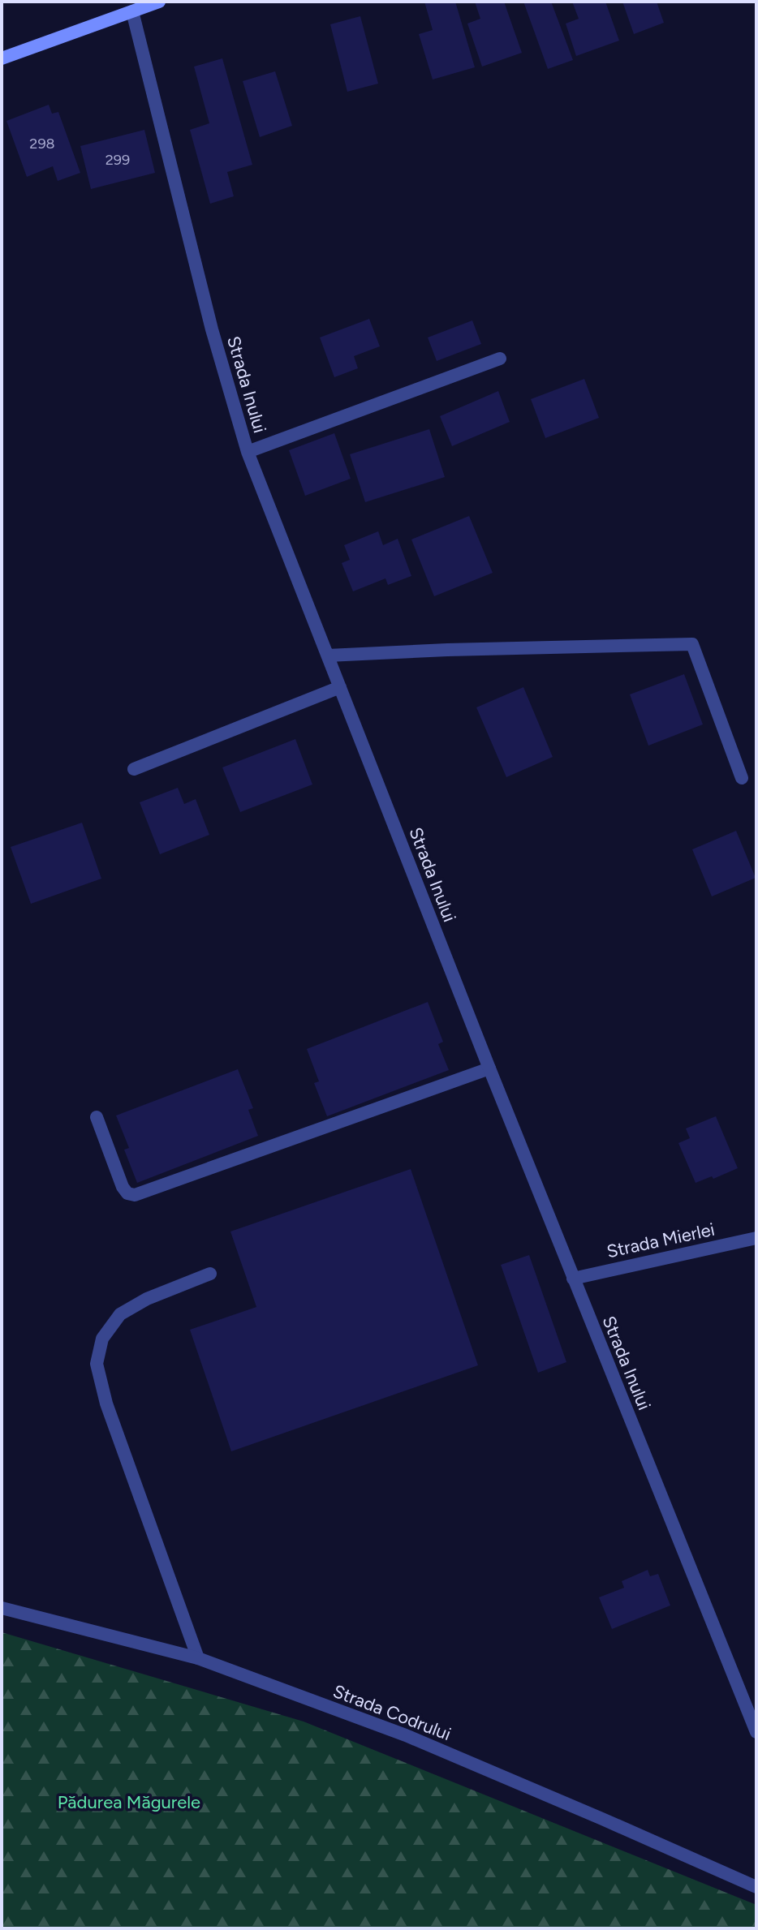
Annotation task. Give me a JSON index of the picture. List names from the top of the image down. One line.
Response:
{"streets":{"street":["Strada Inului","Strada Mierlei","Strada Codrului"]},"crossings":[["Strada Inului","Strada Mierlei"]],"parks":["Pădurea Măgurele"],"house_numbers":["298","299"]}
